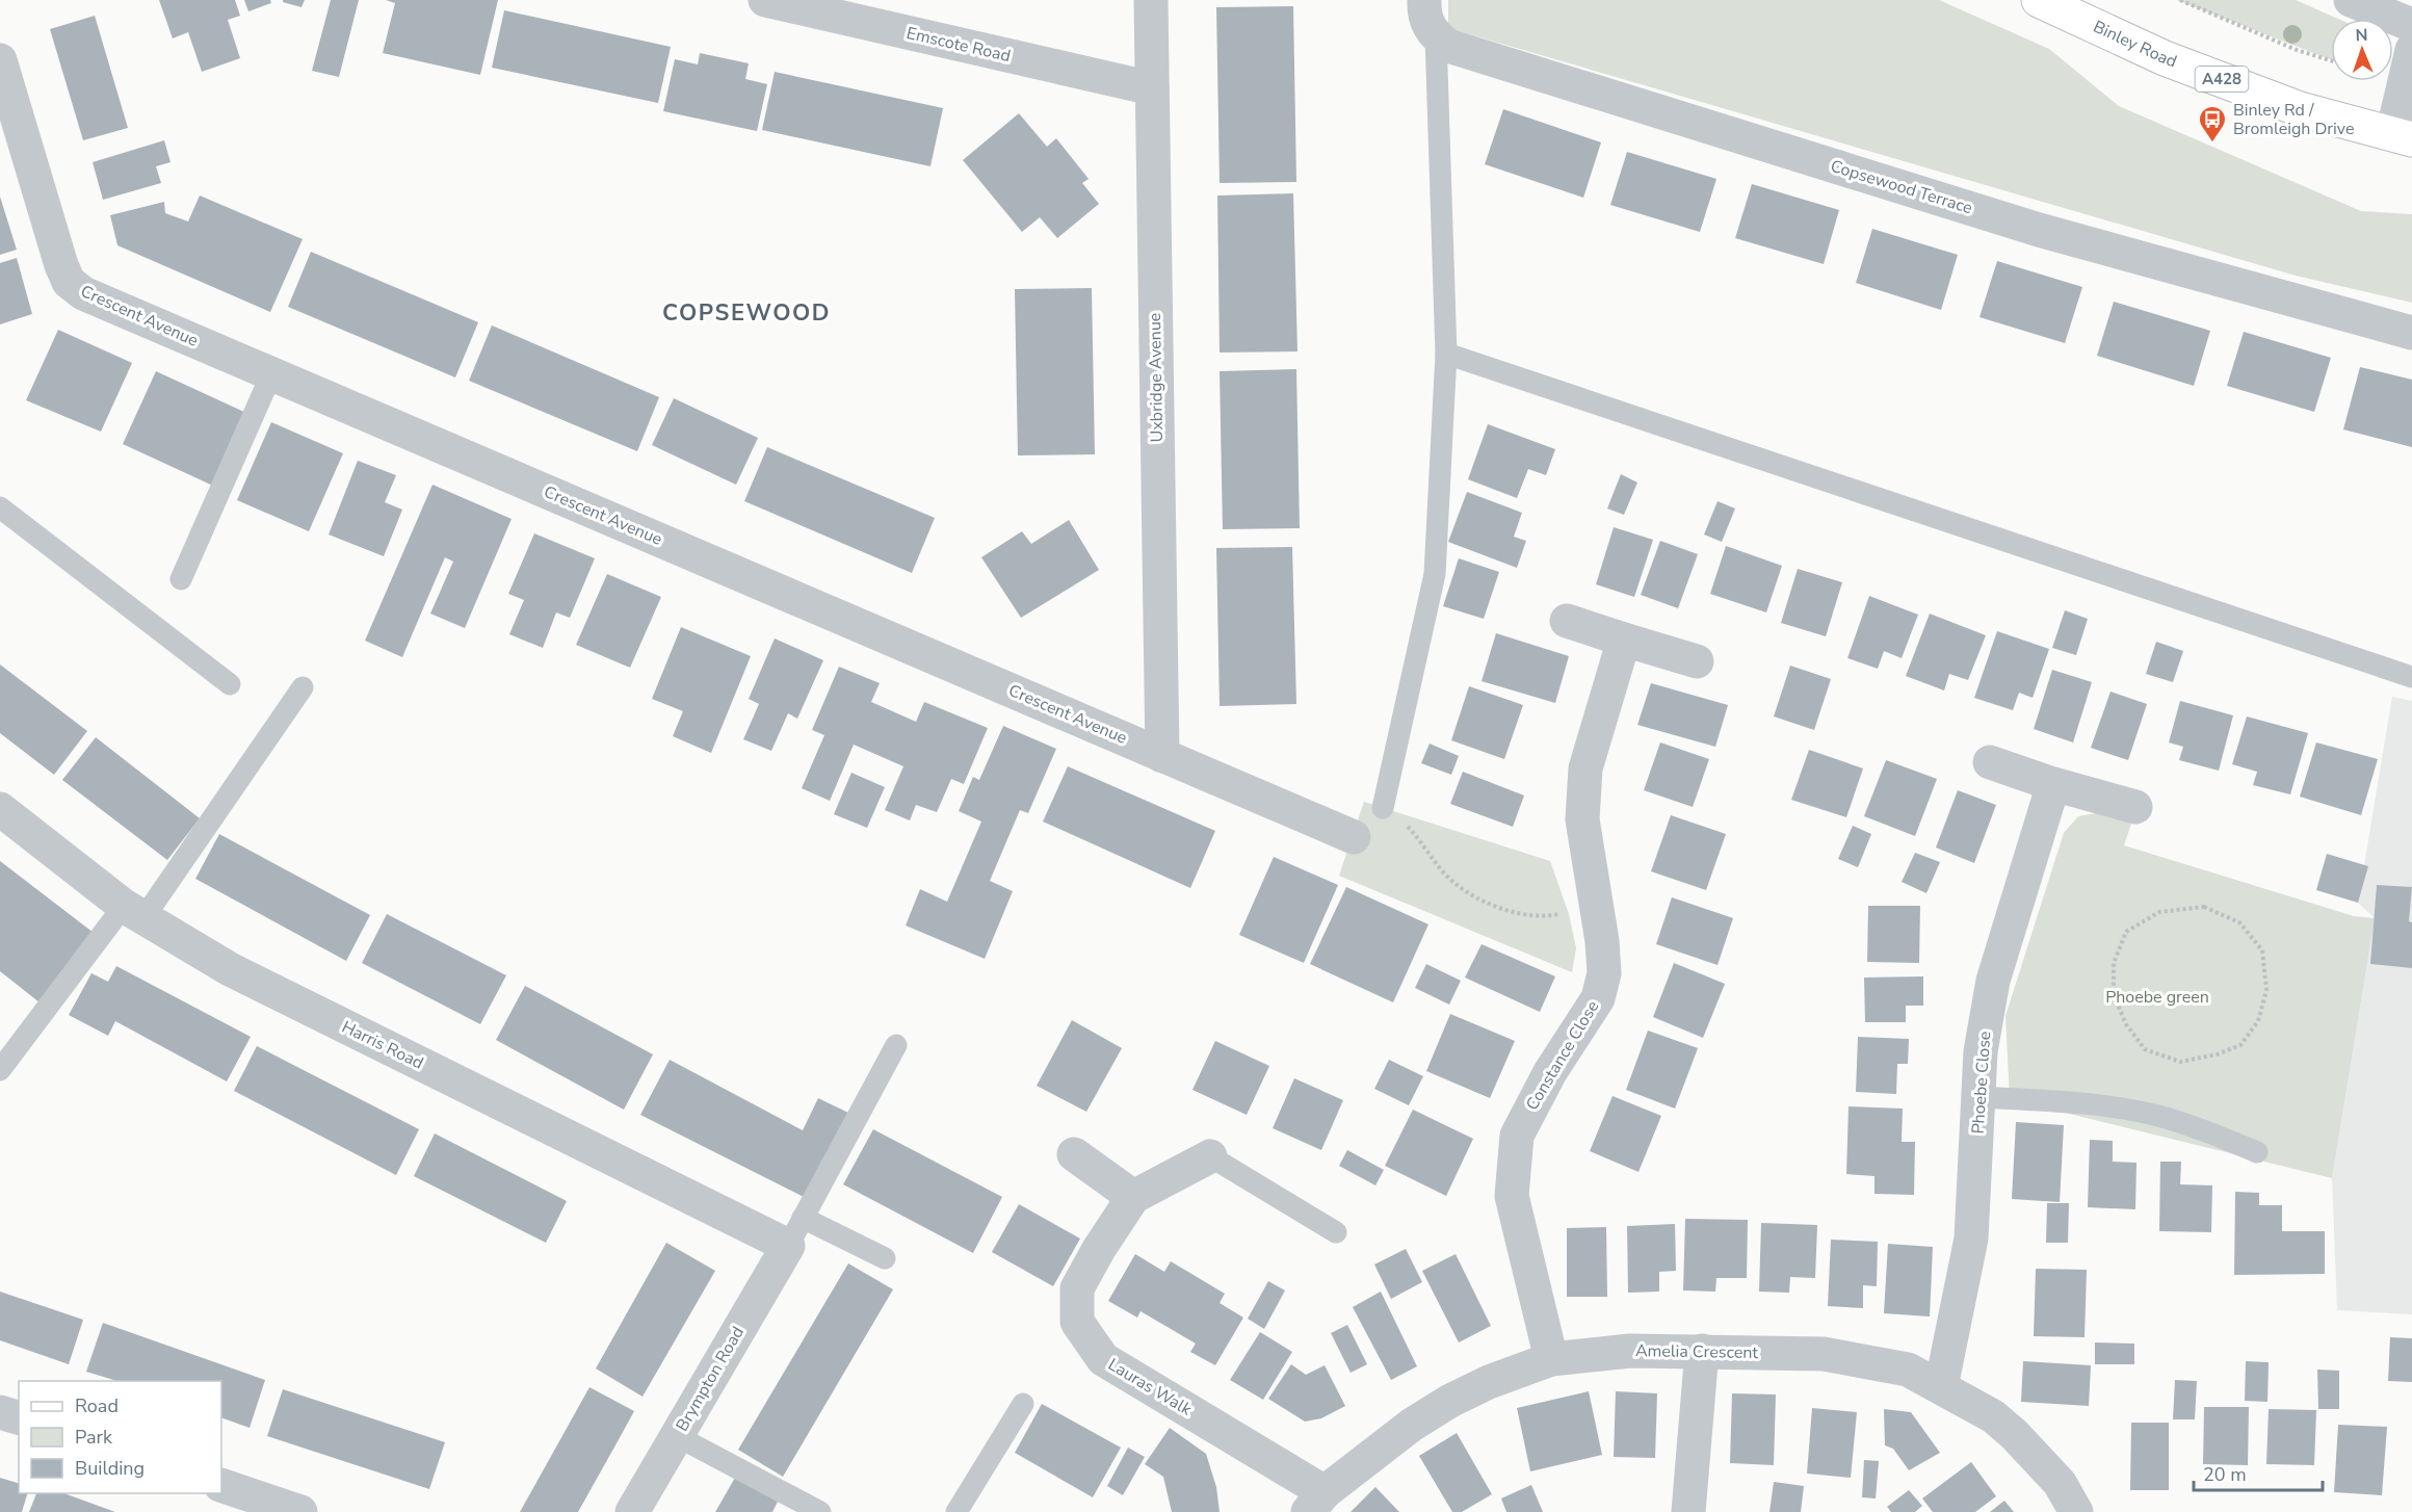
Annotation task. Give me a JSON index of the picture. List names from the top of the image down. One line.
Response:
{"streets":{"main road":["Binley Road","A428"],"street":["Emscote Road","Copsewood Terrace","Crescent Avenue","Uxbridge Avenue","Harris Road","Constance Close","Phoebe Close","Amelia Crescent","Brympton Road","Lauras Walk"]},"crossings":[["Emscote Road","Uxbridge Avenue"],["Crescent Avenue","Uxbridge Avenue"],["Harris Road","Brympton Road"],["Constance Close","Amelia Crescent"],["Phoebe Close","Amelia Crescent"],["Amelia Crescent","Lauras Walk"]],"districts":["COPSEWOOD"],"parks":["Phoebe green"],"places":{"bus stop":["Binley Rd / Bromleigh Drive"]},"legend":["Road","Park","Building"],"scale_bar":"20 m","north":"top"}
